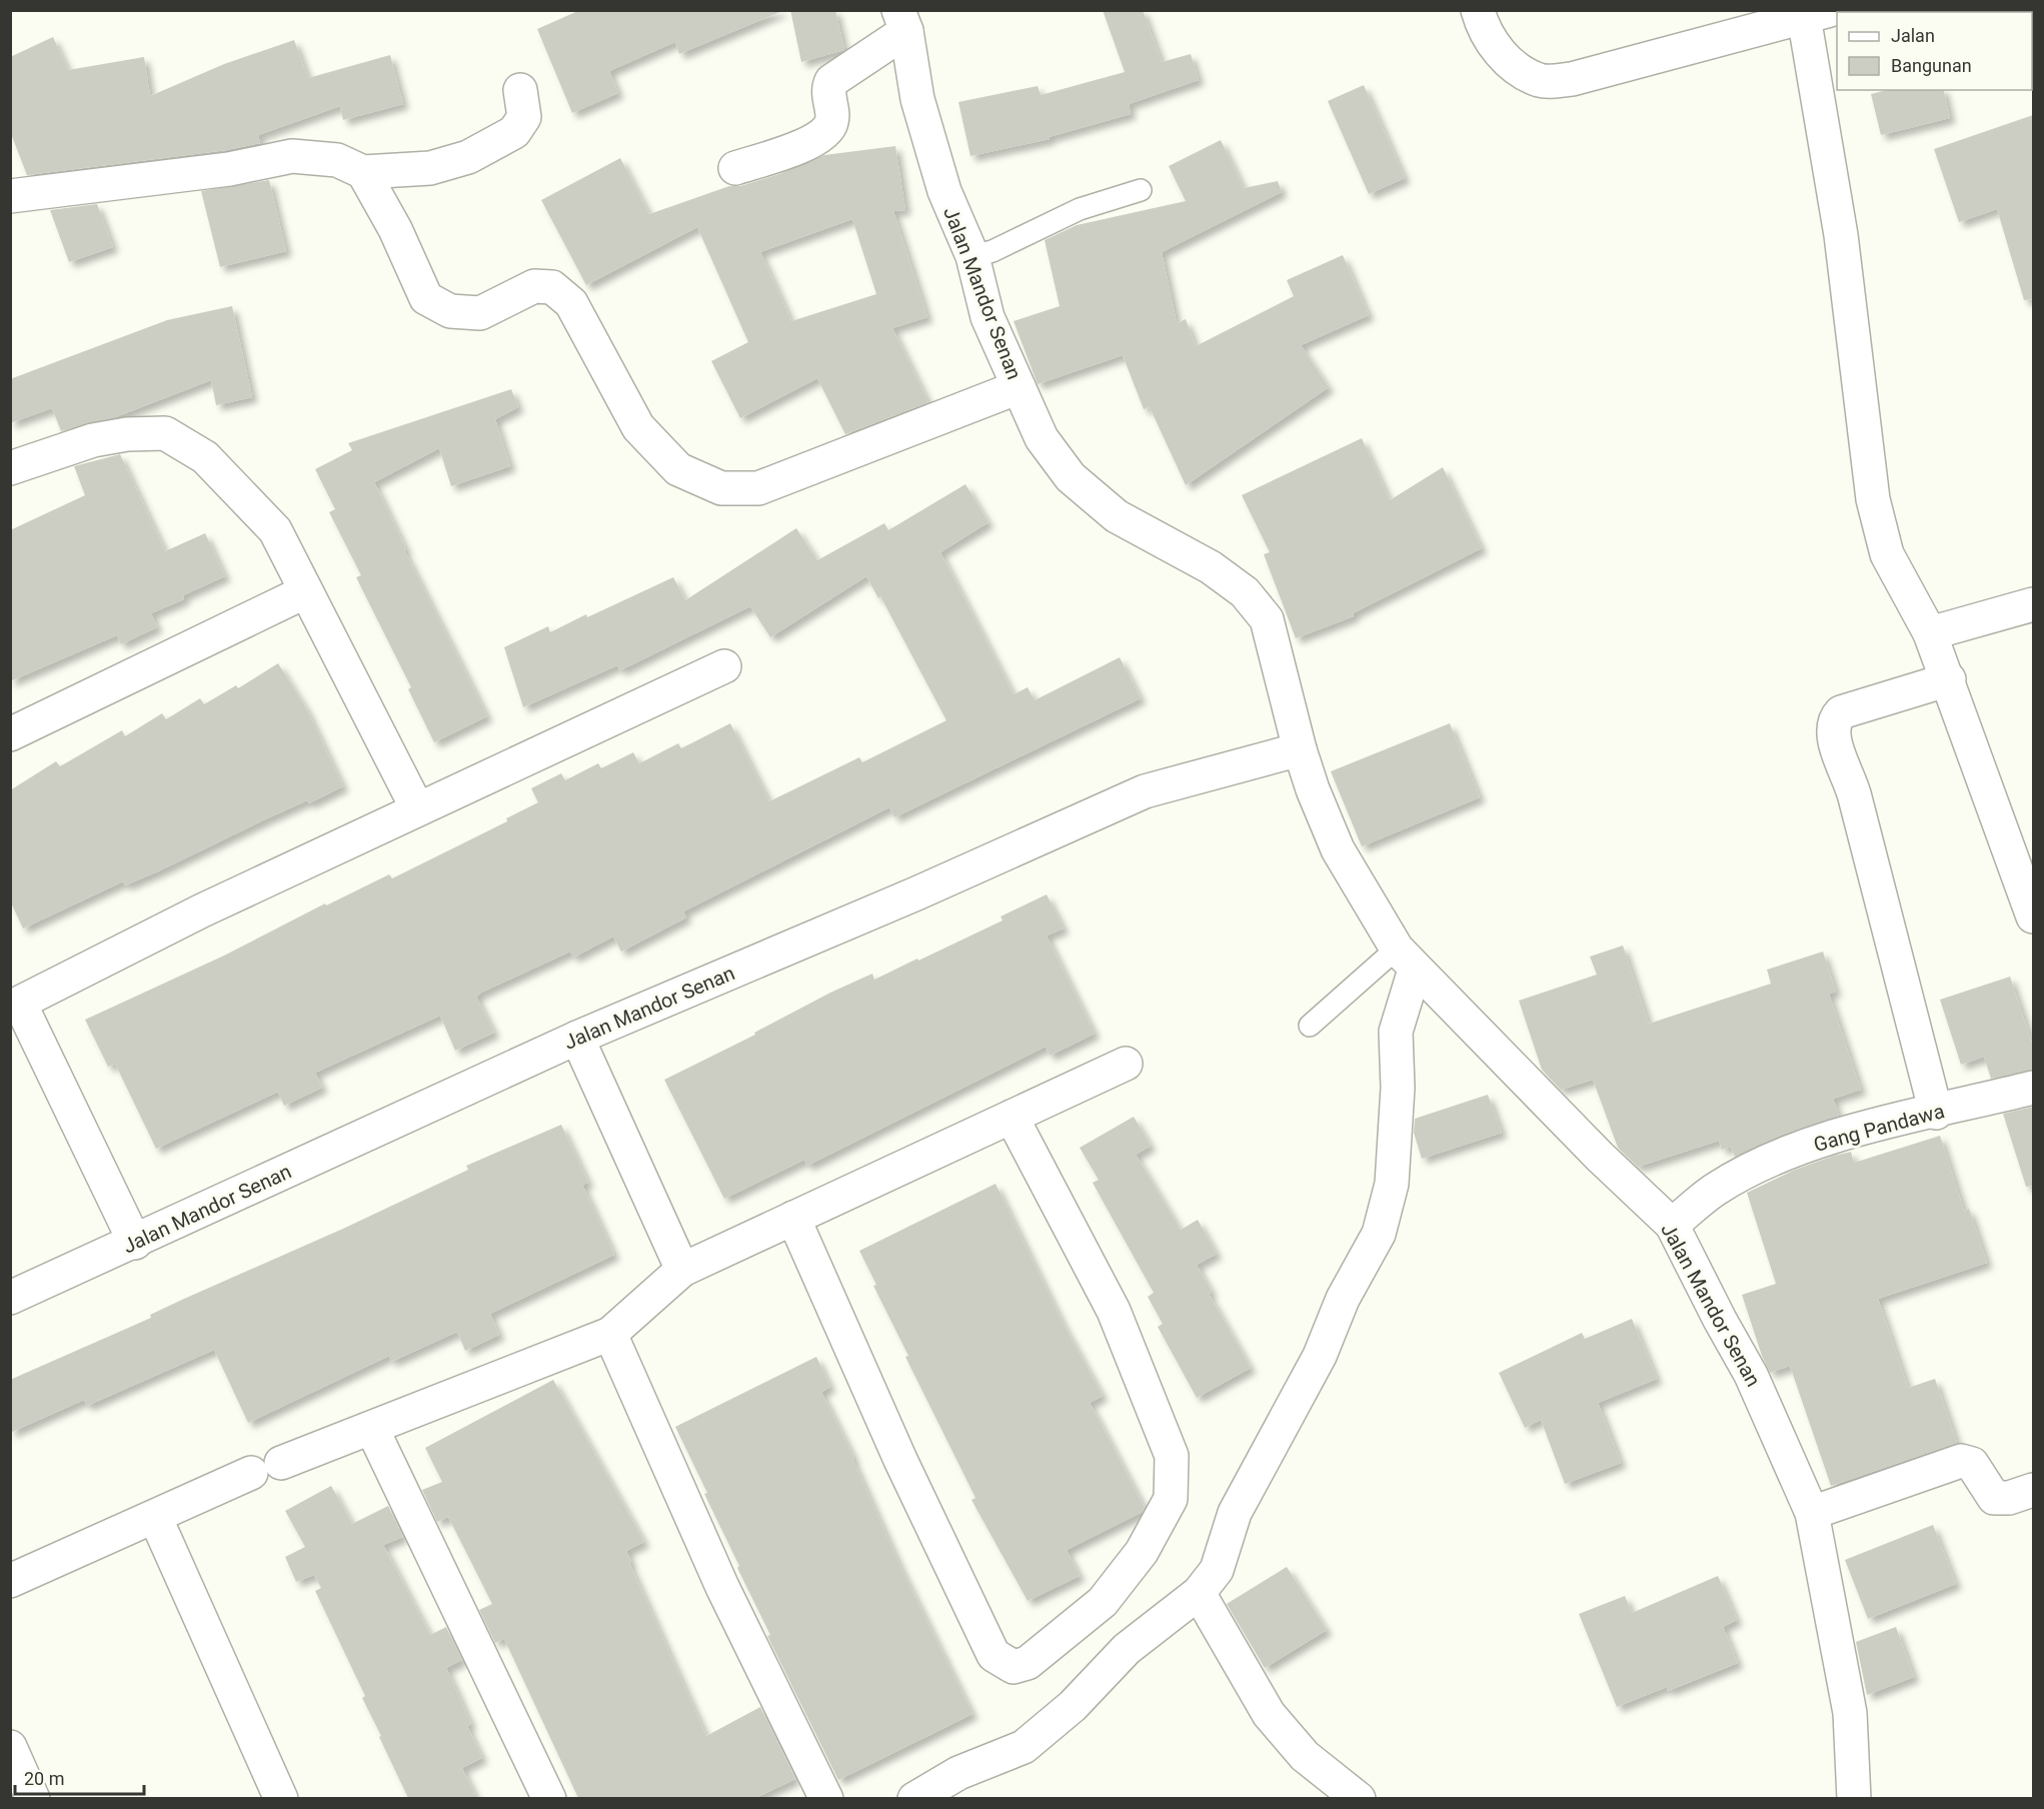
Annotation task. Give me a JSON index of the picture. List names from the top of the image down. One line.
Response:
{"streets":{"street":["Jalan Mandor Senan","Gang Pandawa"]},"crossings":[["Jalan Mandor Senan","Gang Pandawa"]],"legend":["Jalan","Bangunan"],"scale_bar":"20 m"}
